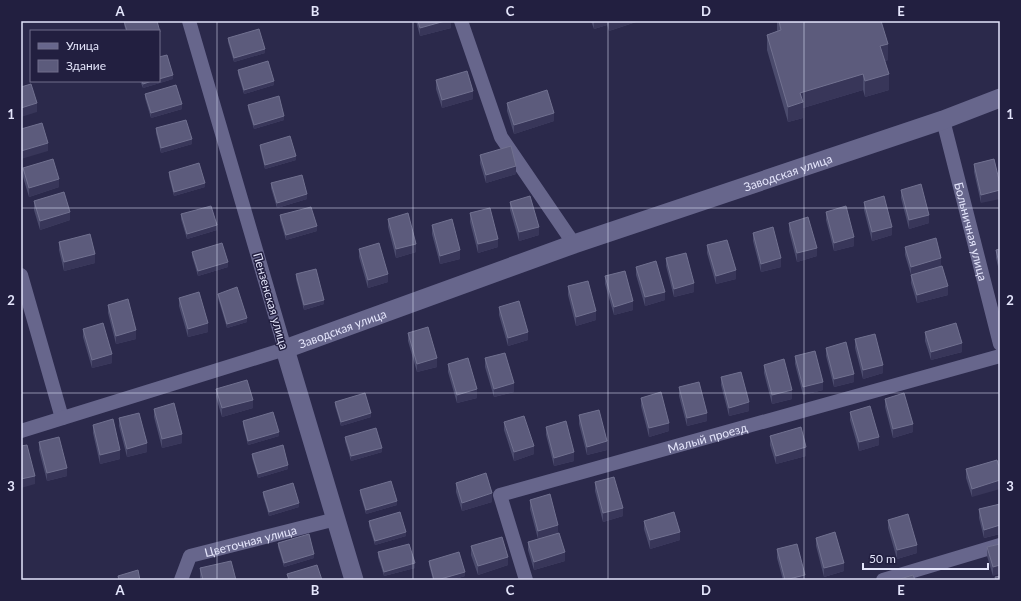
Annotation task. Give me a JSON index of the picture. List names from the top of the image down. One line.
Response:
{"streets":{"street":["Заводская улица","Больничная улица","Пензенская улица","Малый проезд","Цветочная улица"]},"crossings":[["Заводская улица","Больничная улица"],["Заводская улица","Пензенская улица"],["Пензенская улица","Цветочная улица"]],"legend":["Улица","Здание"],"scale_bar":"50 m","grid":{"columns":["A","B","C","D","E"],"rows":["1","2","3"]}}
